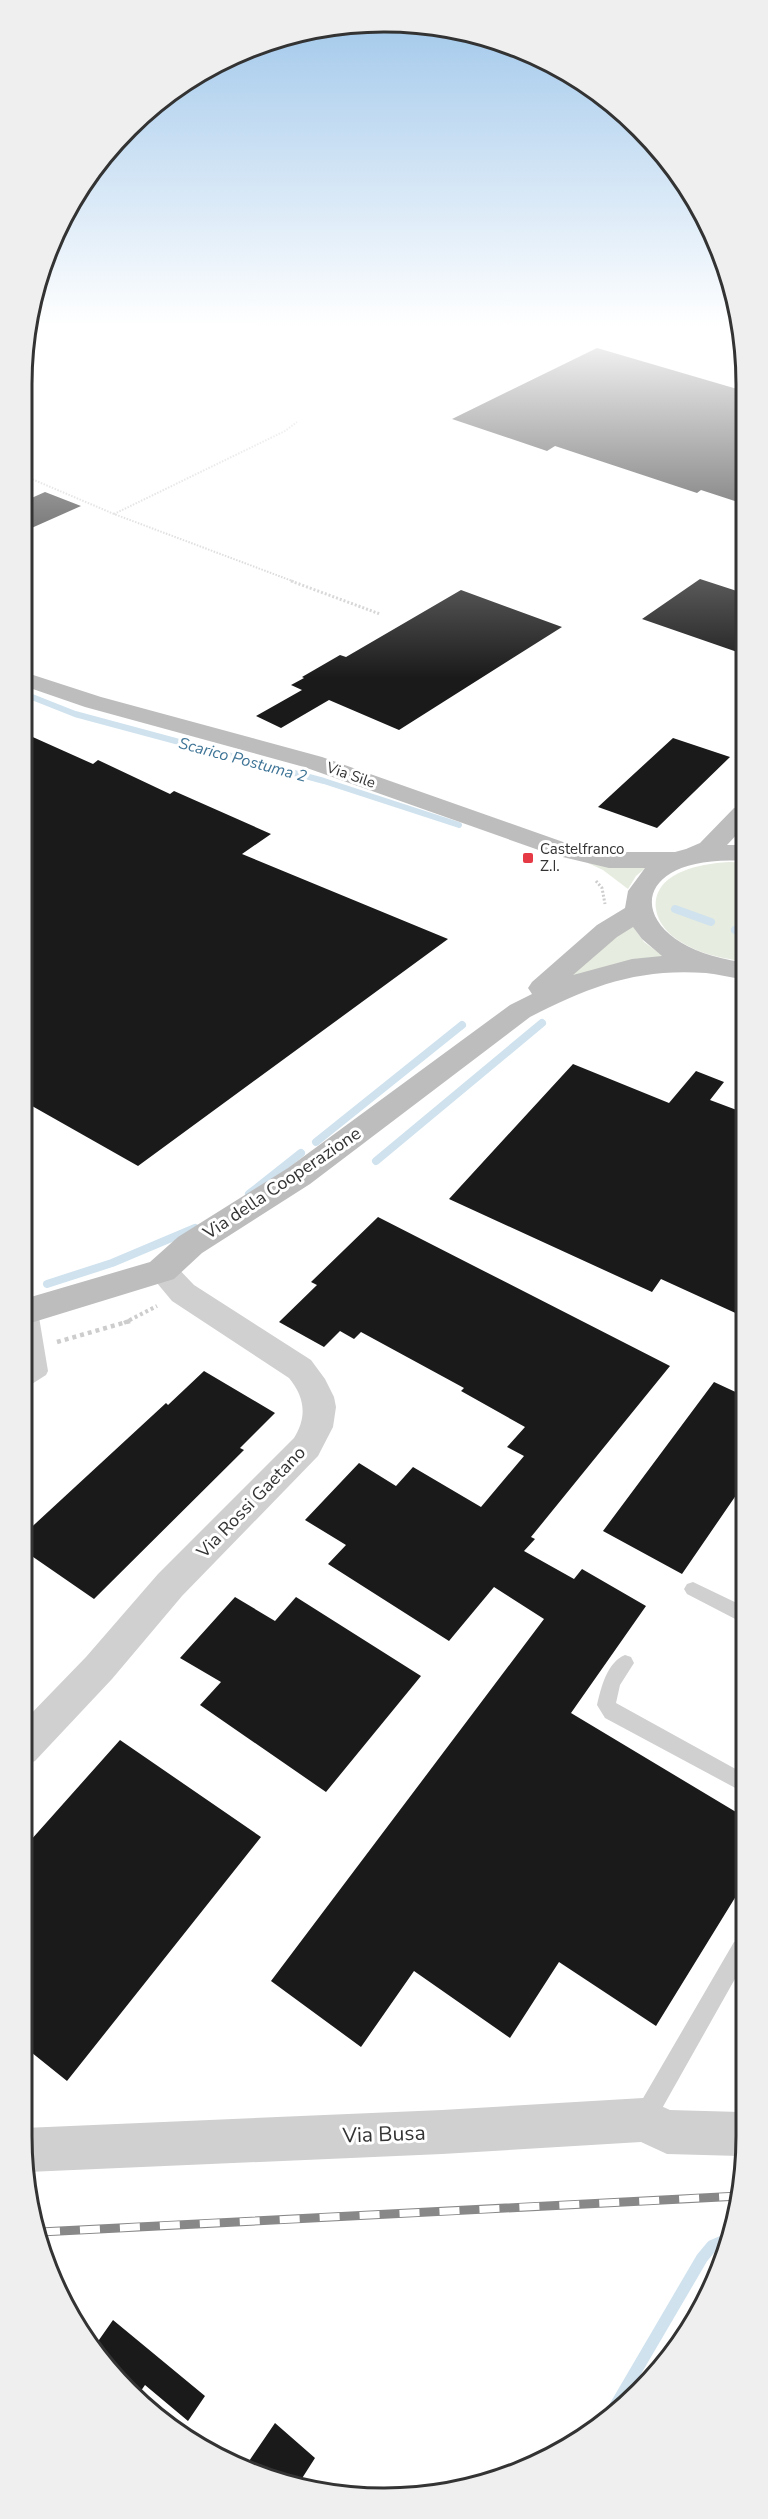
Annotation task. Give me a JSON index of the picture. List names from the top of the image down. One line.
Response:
{"streets":{"street":["Via Sile","Via della Cooperazione","Via Rossi Gaetano","Via Busa"]},"crossings":[["Via Sile","Via della Cooperazione"],["Via della Cooperazione","Via Rossi Gaetano"]],"water":["Scarico Postuma 2"],"places":{"transit":["Castelfranco Z.I."]}}
